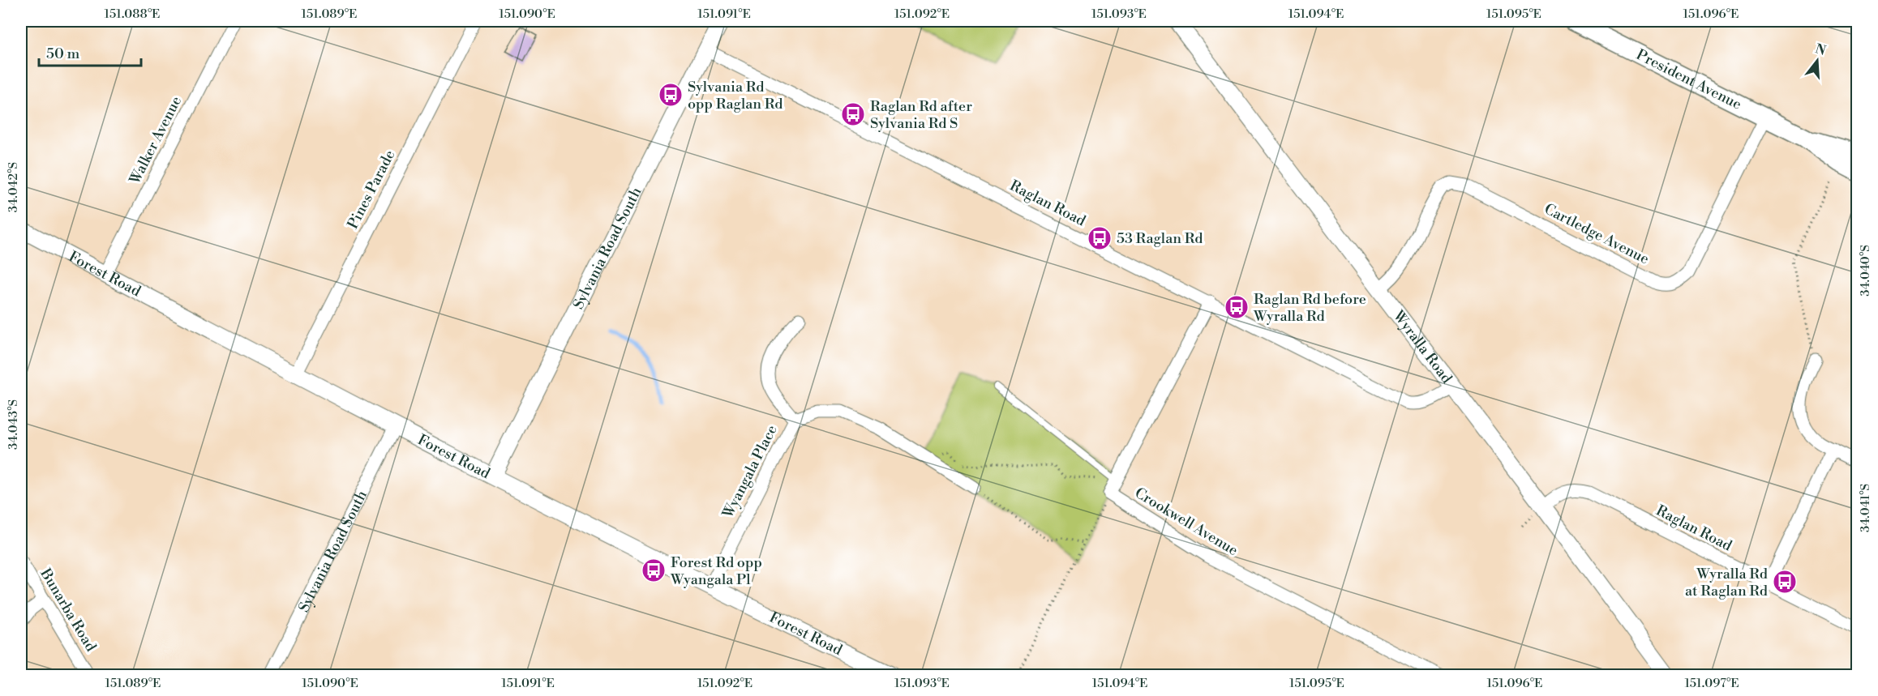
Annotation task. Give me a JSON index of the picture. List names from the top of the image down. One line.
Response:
{"streets":{"main road":["President Avenue"],"street":["Walker Avenue","Pines Parade","Raglan Road","Cartledge Avenue","Sylvania Road South","Forest Road","Wyralla Road","Wyangala Place","Crookwell Avenue","Bunarba Road"]},"crossings":[["President Avenue","Cartledge Avenue"],["Walker Avenue","Forest Road"],["Pines Parade","Forest Road"],["Raglan Road","Sylvania Road South"],["Raglan Road","Wyralla Road"],["Raglan Road","Crookwell Avenue"],["Cartledge Avenue","Wyralla Road"],["Sylvania Road South","Forest Road"],["Forest Road","Wyangala Place"]],"places":{"bus stop":["Sylvania Rd opp Raglan Rd","Raglan Rd after Sylvania Rd S","53 Raglan Rd","Raglan Rd before Wyralla Rd","Forest Rd opp Wyangala Pl","Wyralla Rd at Raglan Rd"]},"scale_bar":"50 m","north":"top","coordinates":["151.088°E","151.089°E","151.090°E","151.091°E","151.092°E","151.093°E","151.094°E","151.095°E","151.096°E","34.042°S","34.040°S","34.043°S","34.041°S","151.097°E"]}
